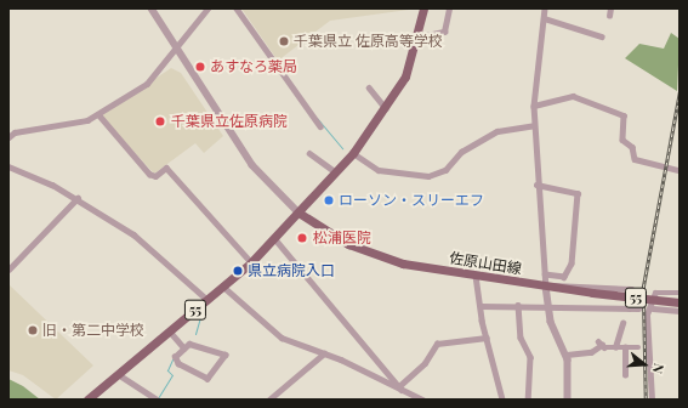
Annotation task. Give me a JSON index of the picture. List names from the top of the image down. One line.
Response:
{"streets":{"main road":["佐原山田線","55"]},"crossings":[["佐原山田線","55"]],"places":["千葉県立 佐原高等学校","あすなろ薬局","千葉県立佐原病院","ローソン・スリーエフ","松浦医院","県立病院入口","旧・第二中学校"],"north":"right"}
